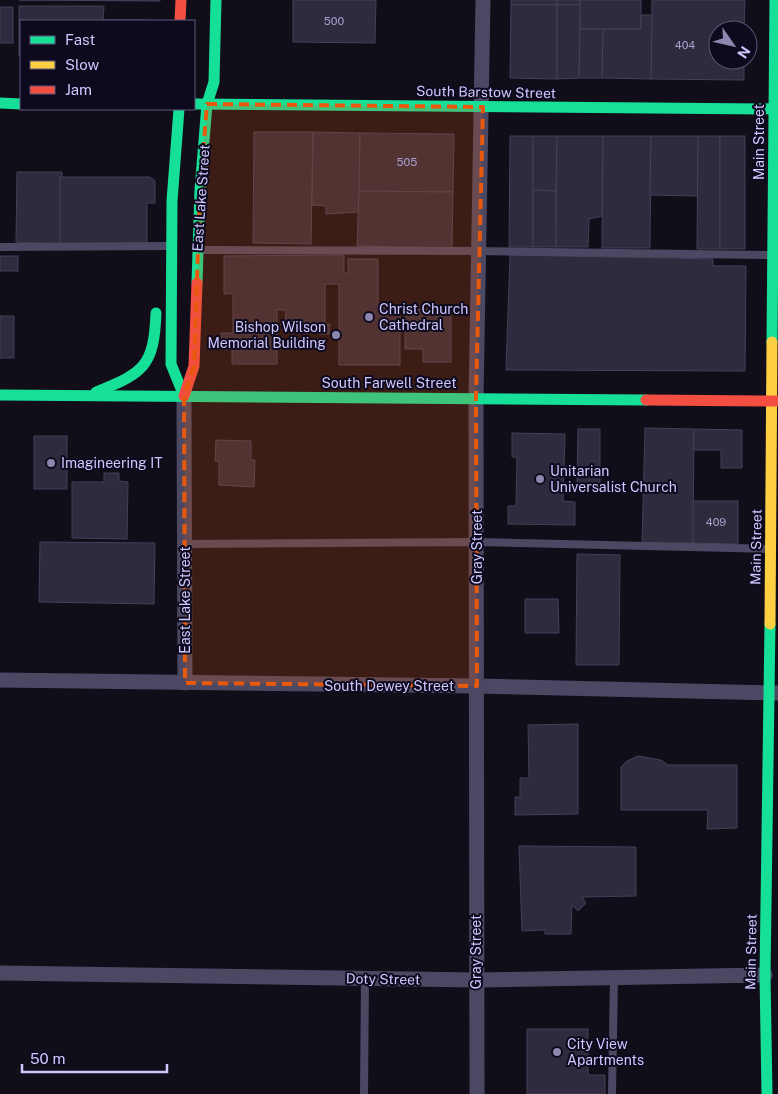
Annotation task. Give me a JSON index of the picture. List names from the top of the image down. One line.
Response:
{"streets":{"street":["South Barstow Street","Main Street","East Lake Street","South Farwell Street","Gray Street","South Dewey Street","Doty Street"]},"crossings":[["South Barstow Street","Main Street"],["South Barstow Street","East Lake Street"],["South Barstow Street","Gray Street"],["Main Street","South Farwell Street"],["Main Street","South Dewey Street"],["Main Street","Doty Street"],["East Lake Street","South Farwell Street"],["East Lake Street","South Dewey Street"],["South Farwell Street","Gray Street"],["Gray Street","South Dewey Street"],["Gray Street","Doty Street"]],"places":["Christ Church Cathedral","Bishop Wilson Memorial Building","Imagineering IT","Unitarian Universalist Church","City View Apartments"],"house_numbers":["500","404","505","409"],"legend":["Fast","Slow","Jam"],"scale_bar":"50 m","north":"bottom right"}
